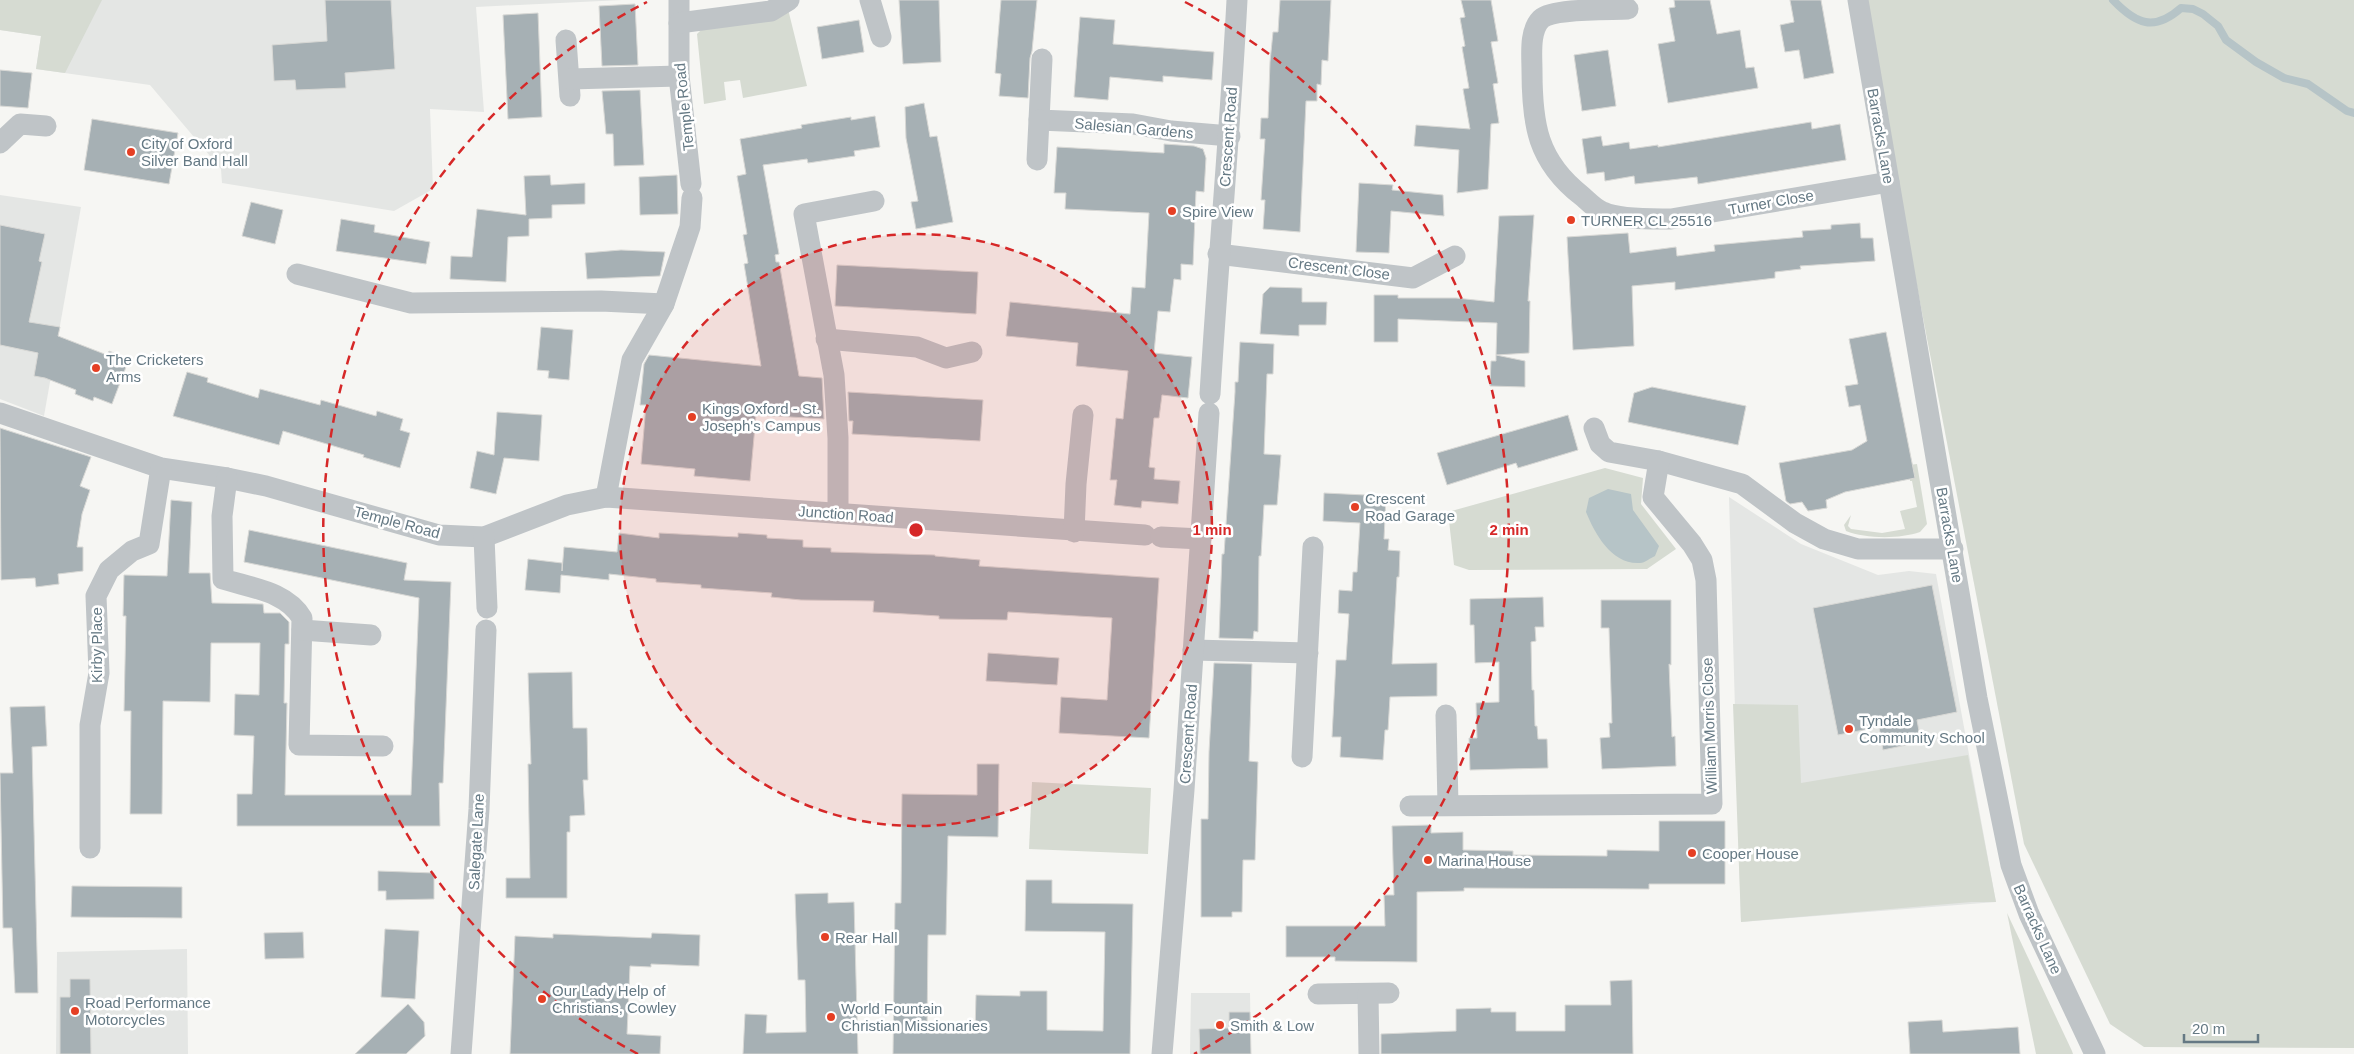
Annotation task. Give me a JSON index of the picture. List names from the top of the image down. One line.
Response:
{"streets":{"street":["Temple Road","Salesian Gardens","Barracks Lane","Crescent Road","Turner Close","Crescent Close","Junction Road","Kirby Place","William Morris Close","Salegate Lane"]},"crossings":[["Temple Road","Junction Road"],["Temple Road","Kirby Place"],["Salesian Gardens","Crescent Road"],["Barracks Lane","Turner Close"],["Crescent Road","Crescent Close"],["Crescent Road","Junction Road"]],"places":["City of Oxford Silver Band Hall","Spire View","TURNER CL 25516","The Cricketers Arms","Kings Oxford - St. Joseph's Campus","Crescent Road Garage","Tyndale Community School","Cooper House","Marina House","Rear Hall","Our Lady Help of Christians, Cowley","Road Performance Motorcycles","World Fountain Christian Missionaries","Smith & Low"],"scale_bar":"20 m","rings":["1 min","2 min"]}
